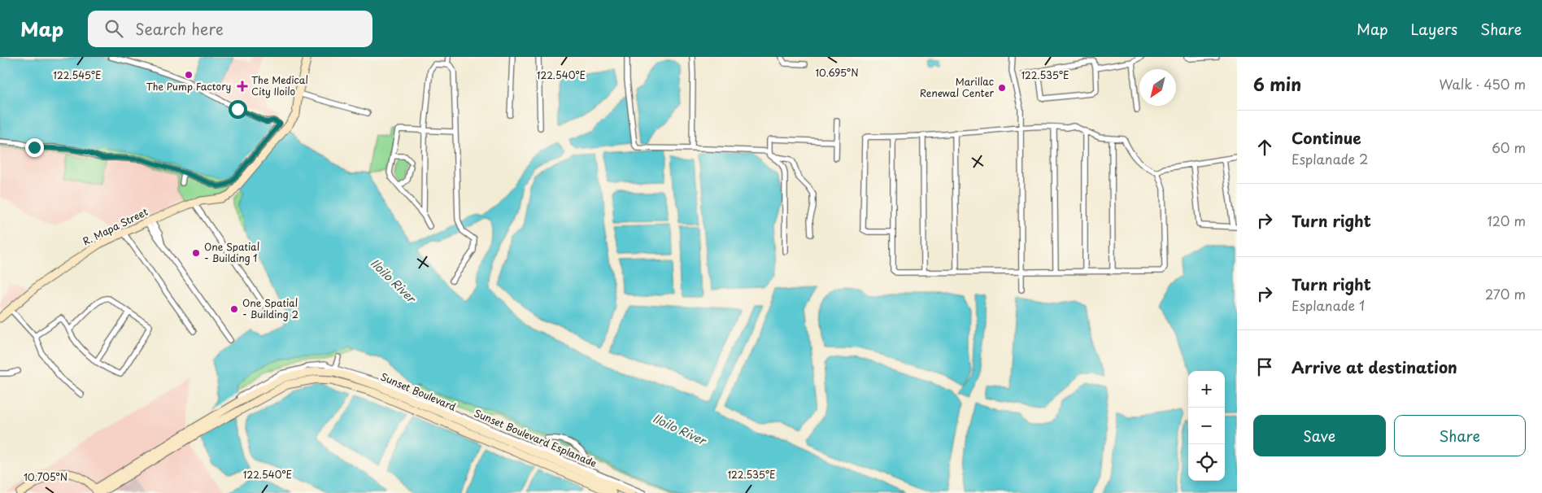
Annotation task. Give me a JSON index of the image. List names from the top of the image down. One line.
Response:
{"streets":{"main road":["R. Mapa Street","Sunset Boulevard"],"street":["Sunset Boulevard Esplanade"]},"crossings":[["Sunset Boulevard","Sunset Boulevard Esplanade"]],"water":["Iloilo River"],"places":{"other":["The Pump Factory","Marillac Renewal Center","One Spatial - Building 1","One Spatial - Building 2"],"health":["The Medical City Iloilo"]},"north":"bottom left","page":{"header":"Map","search":"Search here","nav":["Map","Layers","Share"],"heading":["6 min","Walk · 450 m"],"list":[["Continue","Esplanade 2","60 m"],["Turn right","120 m"],["Turn right","Esplanade 1","270 m"],"Arrive at destination"],"map_buttons":["+","−"],"buttons":["Save","Share"]},"coordinates":["10.695°N","122.545°E","122.540°E","122.535°E","10.705°N"]}
